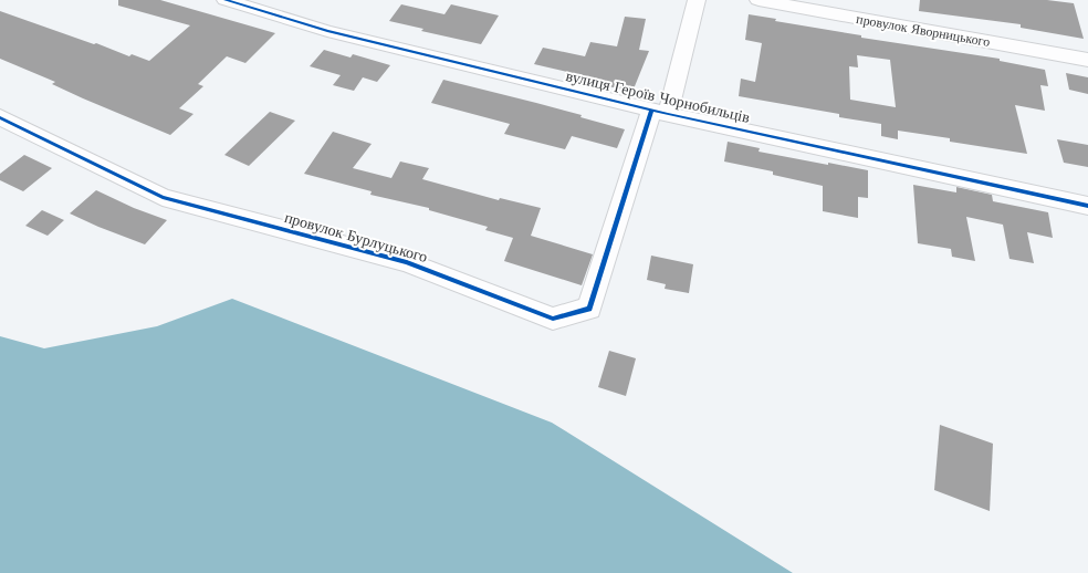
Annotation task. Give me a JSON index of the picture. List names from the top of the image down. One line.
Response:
{"streets":{"street":["провулок Яворницького","вулиця Героїв Чорнобильців","провулок Бурлуцького"]},"crossings":[["вулиця Героїв Чорнобильців","провулок Бурлуцького"]]}
